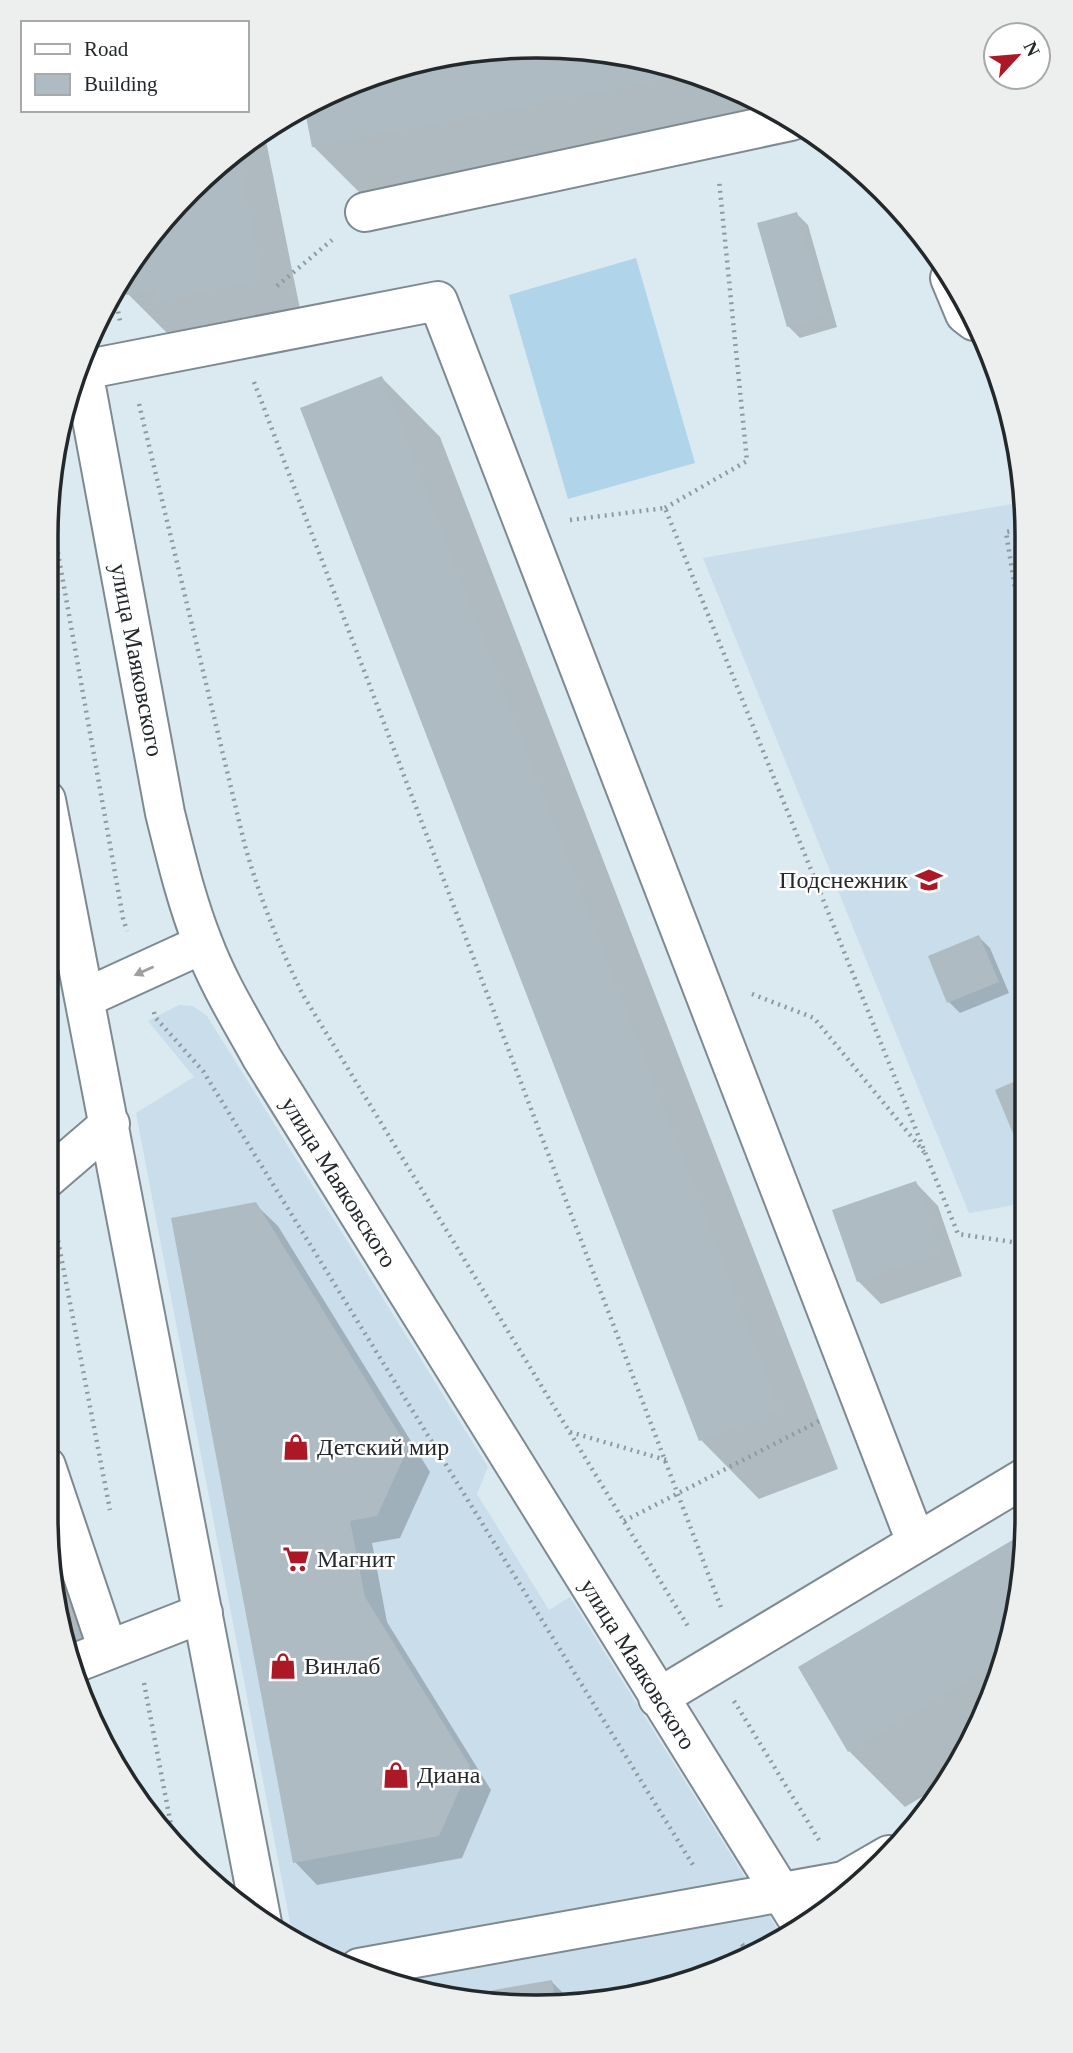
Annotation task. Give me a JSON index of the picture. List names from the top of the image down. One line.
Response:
{"streets":{"street":["улица Маяковского"]},"places":{"school or university":["Подснежник"],"shop":["Детский мир","Винлаб","Диана"],"supermarket":["Магнит"]},"legend":["Road","Building"],"north":"top right"}
